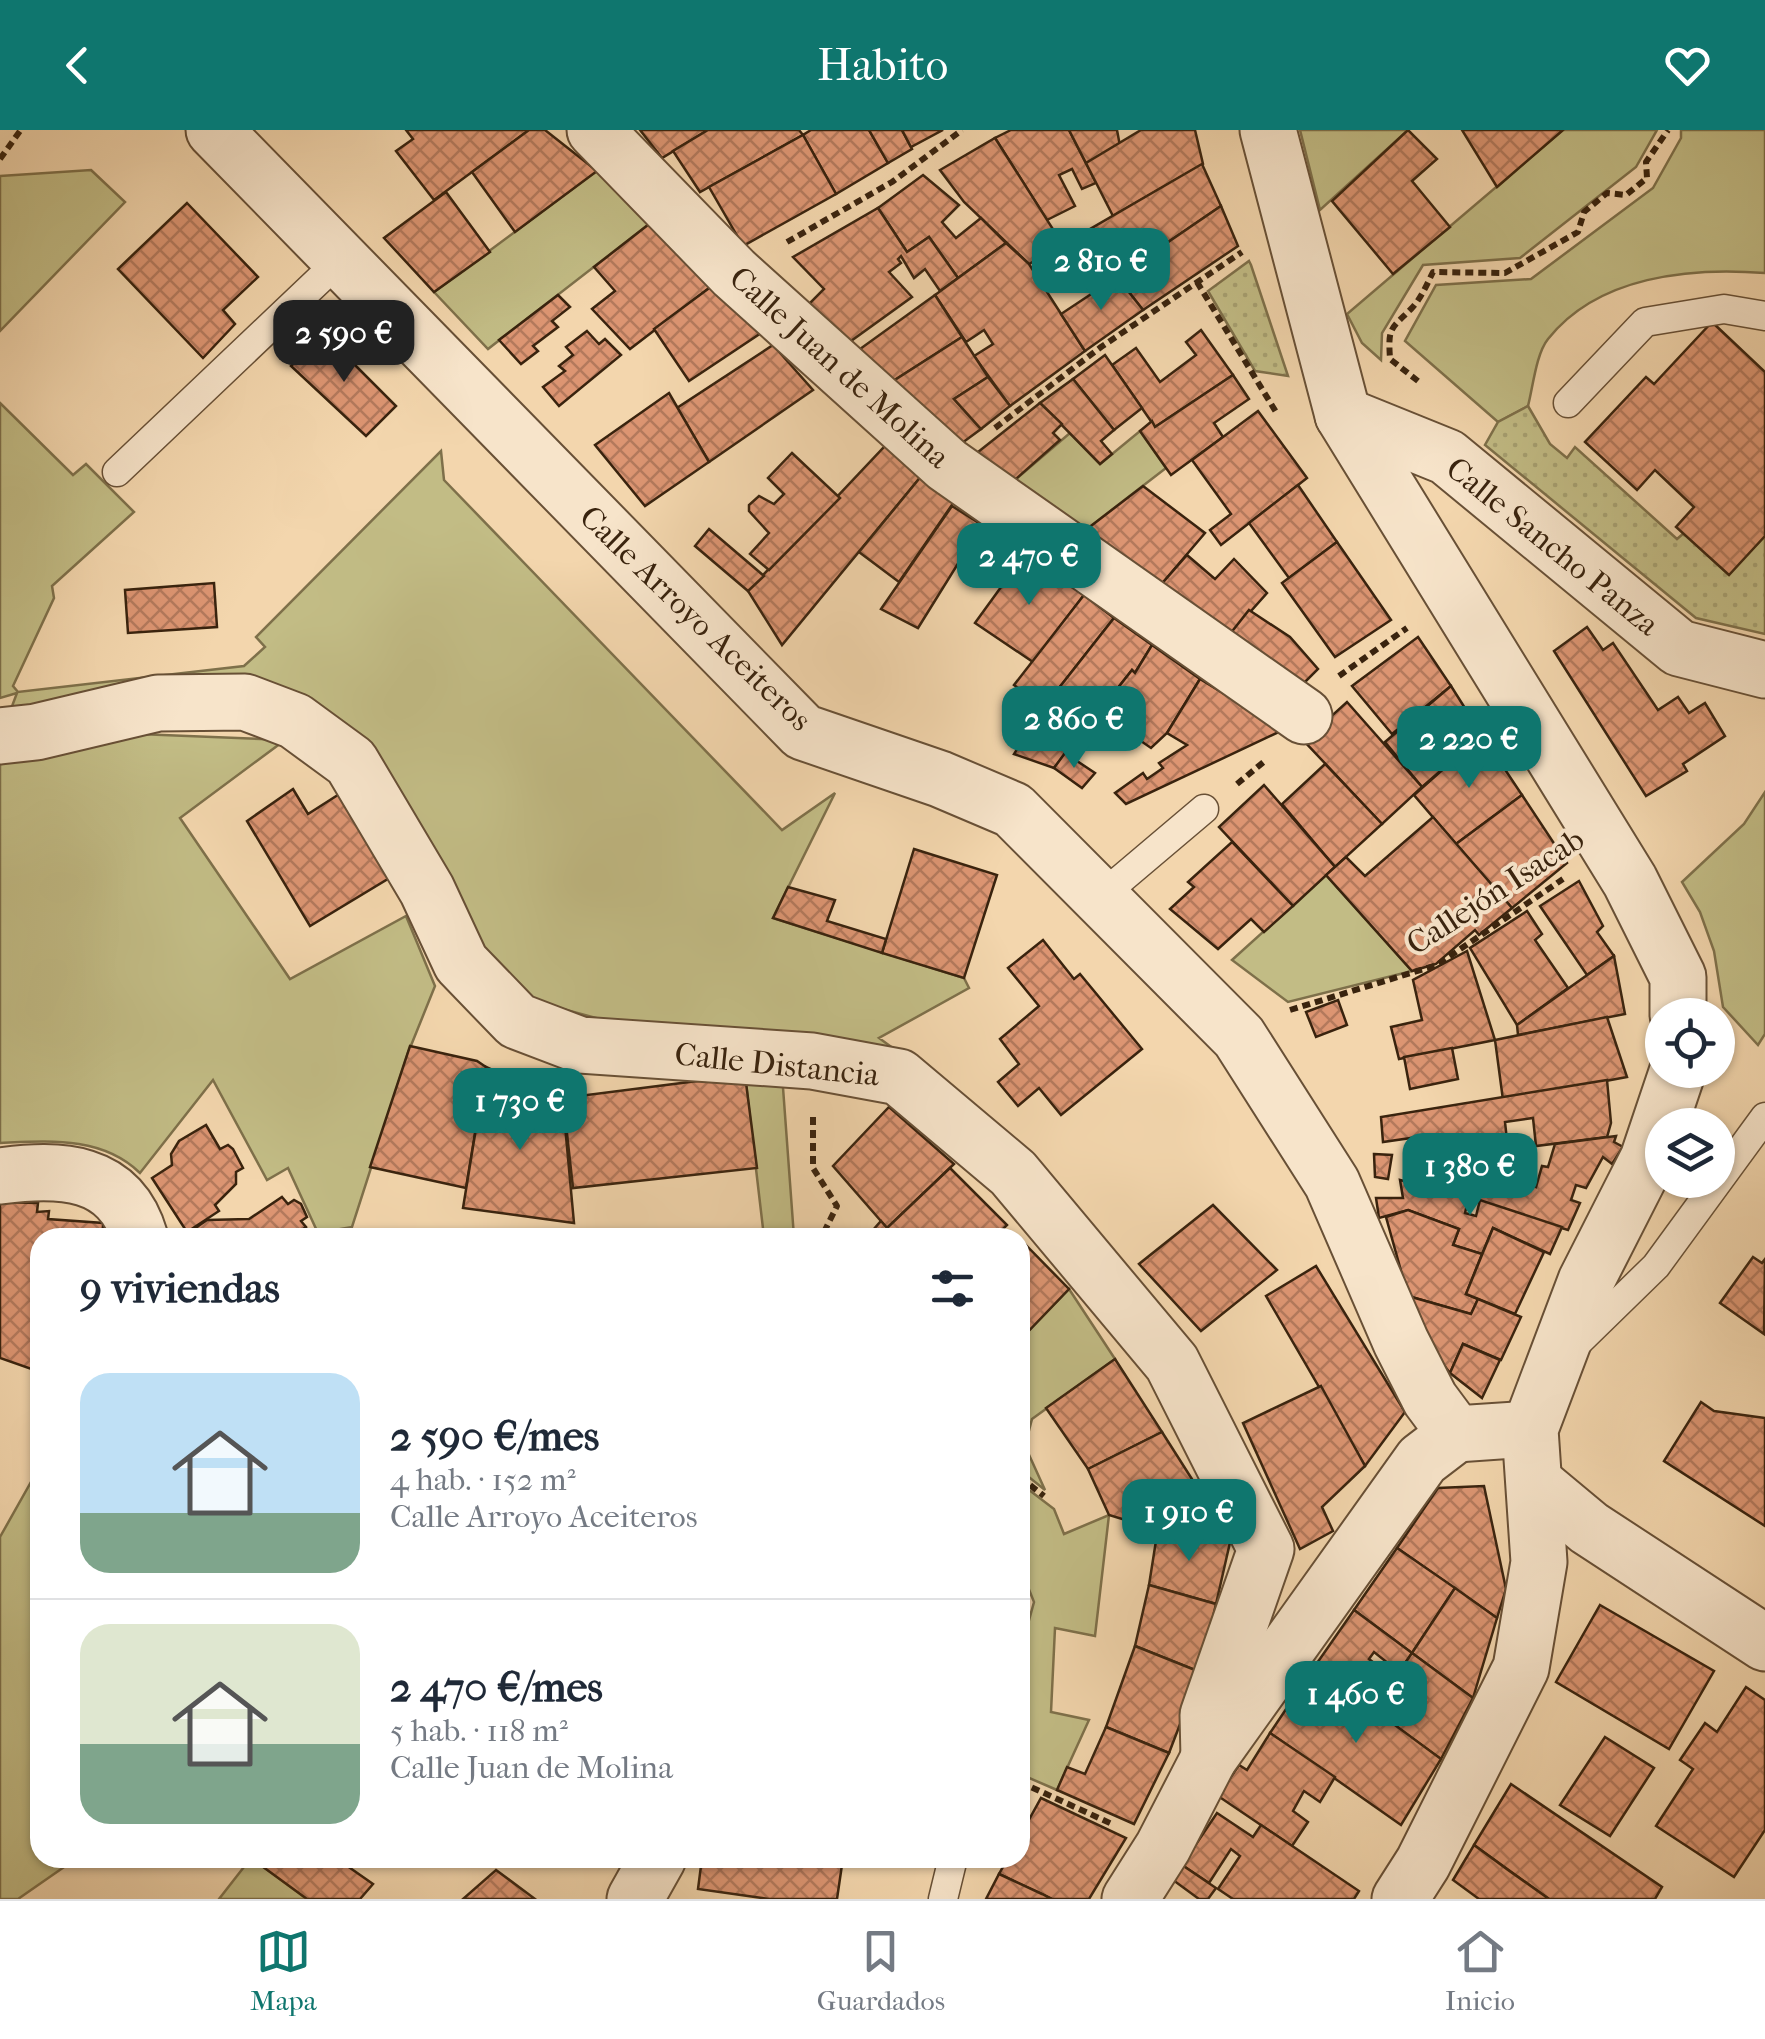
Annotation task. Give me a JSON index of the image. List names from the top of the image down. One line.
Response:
{"streets":{"street":["Calle Juan de Molina","Calle Sancho Panza","Calle Arroyo Aceiteros","Calle Distancia"],"path":["Callejón Isacab"]},"crossings":[["Calle Arroyo Aceiteros","Callejón Isacab"]],"page":{"header":"Habito","price":["2 810 €","2 590 €","2 470 €","2 860 €","2 220 €","1 730 €","1 380 €","1 910 €","1 460 €"],"heading":"9 viviendas","list":[{"name":"2 590 €/mes","note":"4 hab. · 152 m² · Calle Arroyo Aceiteros"},{"name":"2 470 €/mes","note":"5 hab. · 118 m² · Calle Juan de Molina"}],"tabs":["Mapa","Guardados","Inicio"]}}
